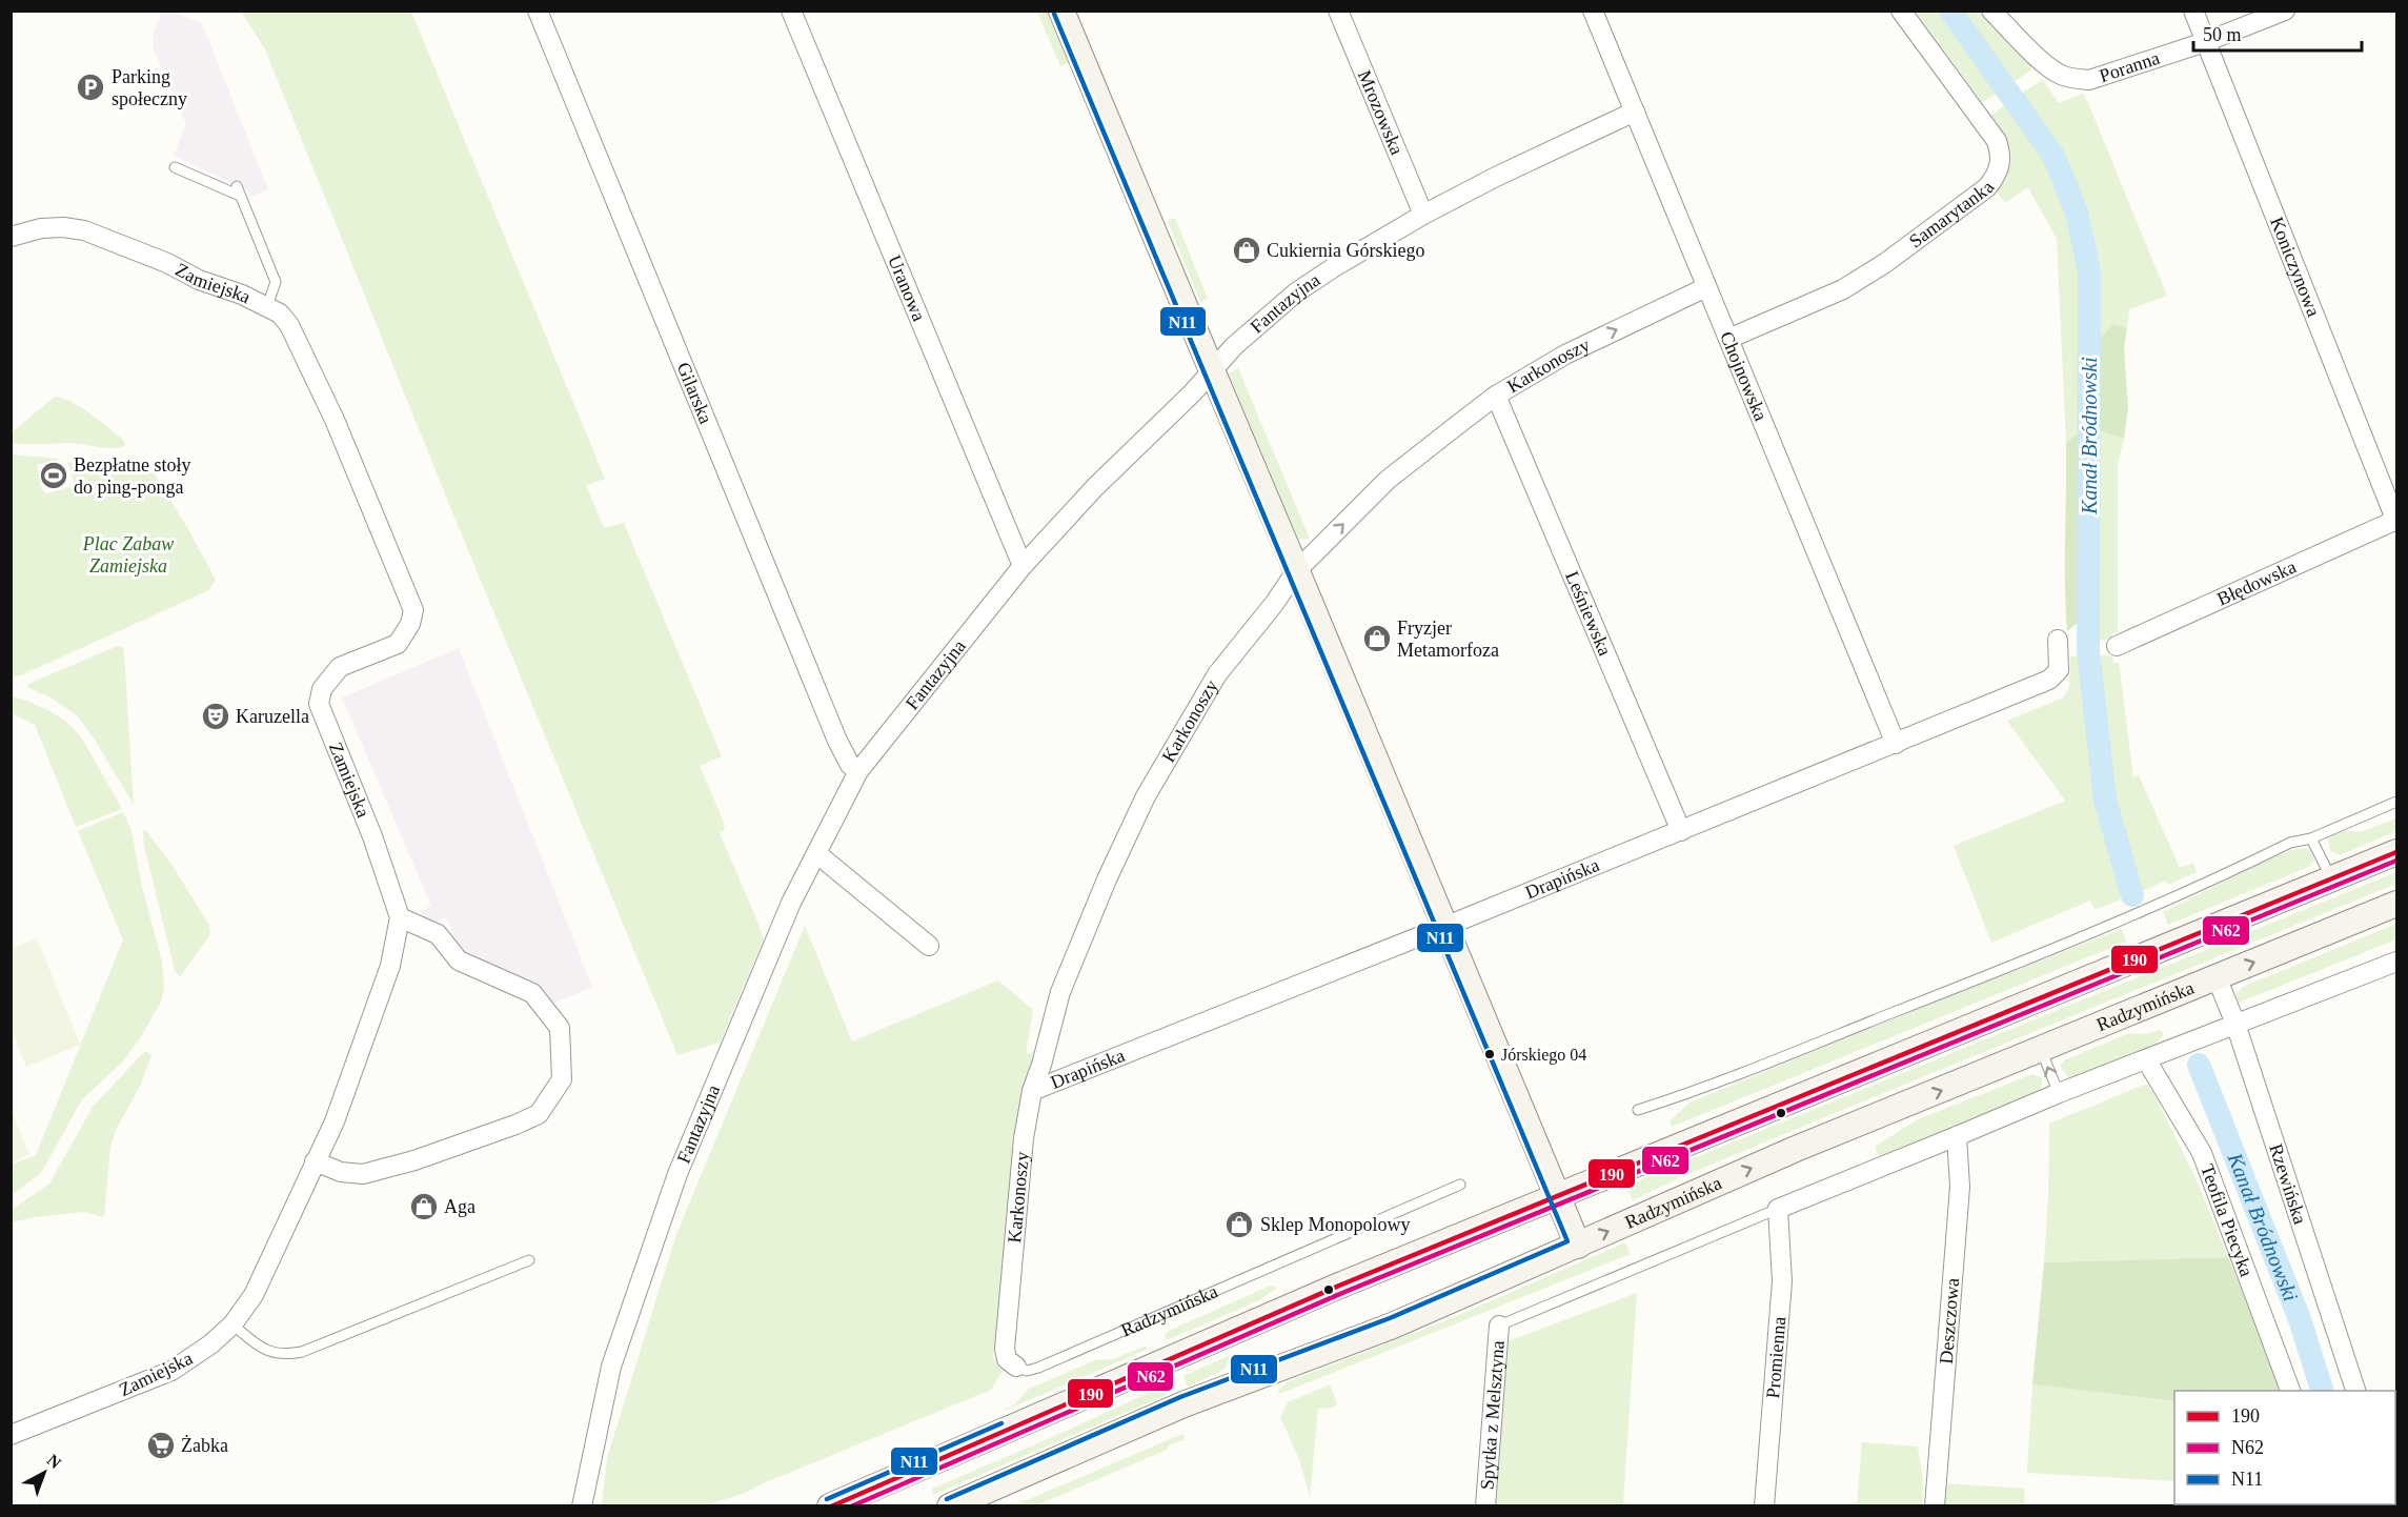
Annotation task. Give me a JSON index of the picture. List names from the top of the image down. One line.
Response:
{"streets":{"main road":["Radzymińska"],"street":["Poranna","Mrozowska","Samarytanka","Koniczynowa","Zamiejska","Uranowa","Fantazyjna","Karkonoszy","Chojnowska","Gilarska","Błędowska","Leśniewska","Drapińska","Rzewińska","Teofila Piecyka","Deszczowa","Promienna","Spytka z Melsztyna"]},"crossings":[["Poranna","Koniczynowa"],["Mrozowska","Fantazyjna"],["Samarytanka","Chojnowska"],["Koniczynowa","Błędowska"],["Uranowa","Fantazyjna"],["Fantazyjna","Chojnowska"],["Fantazyjna","Gilarska"],["Karkonoszy","Chojnowska"],["Karkonoszy","Leśniewska"],["Karkonoszy","Drapińska"],["Karkonoszy","Radzymińska"],["Chojnowska","Drapińska"],["Leśniewska","Drapińska"],["Radzymińska","Rzewińska"]],"one_way":["Karkonoszy"],"water":["Kanał Bródnowski"],"parks":["Plac Zabaw Zamiejska"],"places":{"parking":["Parking społeczny"],"shop":["Cukiernia Górskiego","Fryzjer Metamorfoza","Aga","Sklep Monopolowy"],"sports":["Bezpłatne stoły do ping-ponga"],"theatre":["Karuzella"],"other":["Jórskiego 04"],"supermarket":["Żabka"]},"lines":["transit line N11","transit line 190","transit line N62"],"legend":["190","N62","N11"],"scale_bar":"50 m","north":"top right"}
